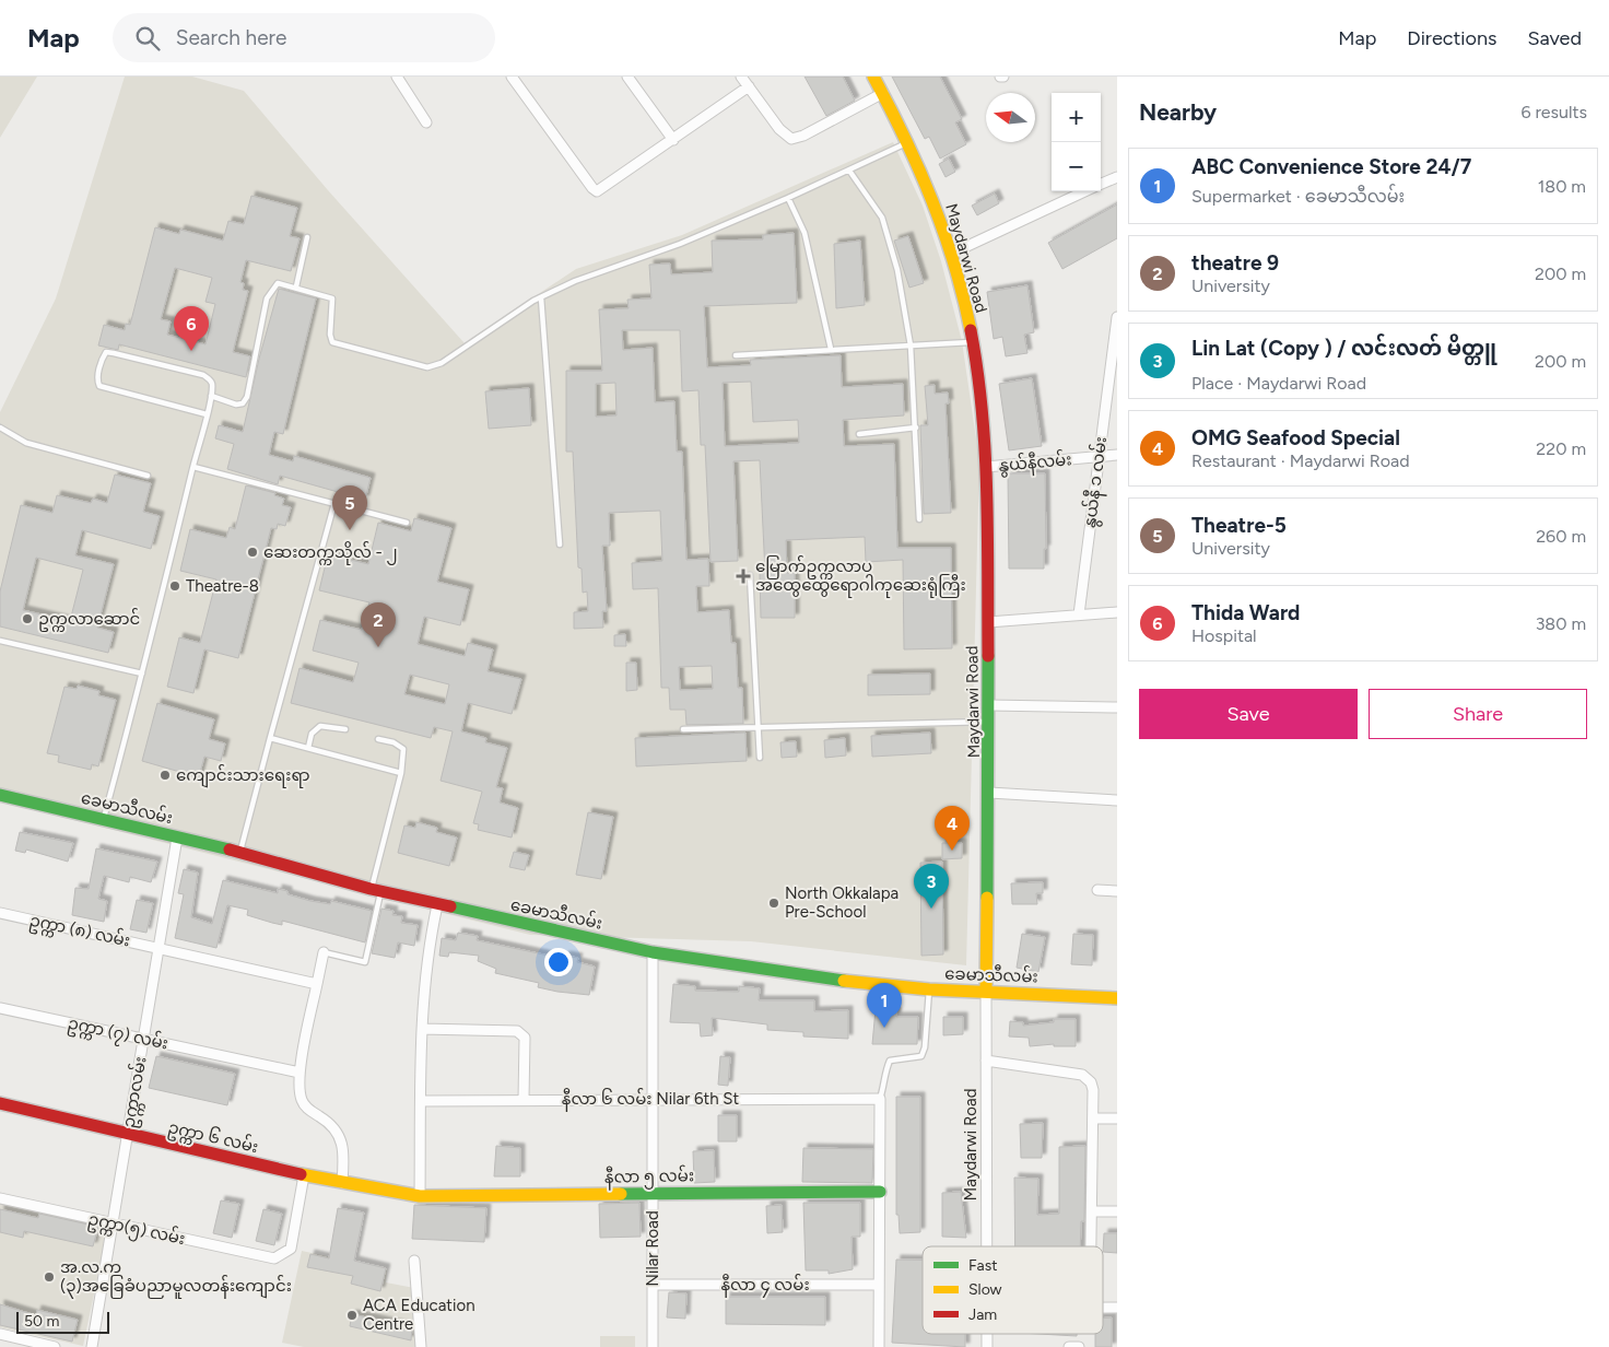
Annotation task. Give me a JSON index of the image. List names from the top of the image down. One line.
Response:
{"streets":{"street":["Maydarwi Road","နွယ်နီလမ်း","နွယ်နီ ၁ လမ်း","ခေမာသီလမ်း","ဥက္ကာ (၈) လမ်း","ဥက္ကာ (၇) လမ်း","ဥက္ကာလမ်း","နီလာ ၆ လမ်း Nilar 6th St","ဥက္ကာ ၆ လမ်း","နီလာ ၅ လမ်း","ဥက္ကာ(၅) လမ်း","Nilar Road","နီလာ ၄ လမ်း"]},"crossings":[["Maydarwi Road","နွယ်နီလမ်း"],["Maydarwi Road","ခေမာသီလမ်း"],["နွယ်နီလမ်း","နွယ်နီ ၁ လမ်း"],["ခေမာသီလမ်း","ဥက္ကာလမ်း"],["ခေမာသီလမ်း","Nilar Road"],["ဥက္ကာ (၈) လမ်း","ဥက္ကာလမ်း"],["ဥက္ကာ (၇) လမ်း","ဥက္ကာလမ်း"],["ဥက္ကာလမ်း","ဥက္ကာ ၆ လမ်း"],["ဥက္ကာလမ်း","ဥက္ကာ(၅) လမ်း"],["နီလာ ၆ လမ်း Nilar 6th St","Nilar Road"],["ဥက္ကာ ၆ လမ်း","နီလာ ၅ လမ်း"],["ဥက္ကာ ၆ လမ်း","ဥက္ကာ(၅) လမ်း"],["နီလာ ၅ လမ်း","Nilar Road"],["Nilar Road","နီလာ ၄ လမ်း"]],"places":{"other":["ဆေးတက္ကသိုလ် - ၂","Theatre-8","ဥက္ကလာဆောင်","ကျောင်းသားရေးရာ","North Okkalapa Pre-School","အ.လ.က (၃)အခြေခံပညာမူလတန်းကျောင်း","ACA Education Centre"],"health":["မြောက်ဥက္ကလာပ အထွေထွေရောဂါကုဆေးရုံကြီး"]},"legend":["Fast","Slow","Jam"],"scale_bar":"50 m","north":"left","page":{"header":"Map","search":"Search here","nav":["Map","Directions","Saved"],"heading":["Nearby","6 results"],"map_buttons":["+","−"],"list":[{"mark":"1","name":"ABC Convenience Store 24/7","note":"Supermarket · ခေမာသီလမ်း","value":"180 m"},{"mark":"2","name":"theatre 9","note":"University","value":"200 m"},{"mark":"3","name":"Lin Lat (Copy ) / လင်းလတ် မိတ္တူ","note":"Place · Maydarwi Road","value":"200 m"},{"mark":"4","name":"OMG Seafood Special","note":"Restaurant · Maydarwi Road","value":"220 m"},{"mark":"5","name":"Theatre-5","note":"University","value":"260 m"},{"mark":"6","name":"Thida Ward","note":"Hospital","value":"380 m"}],"pins":["6","5","2","4","3","1"],"buttons":["Save","Share"],"scale":"50 m"}}
